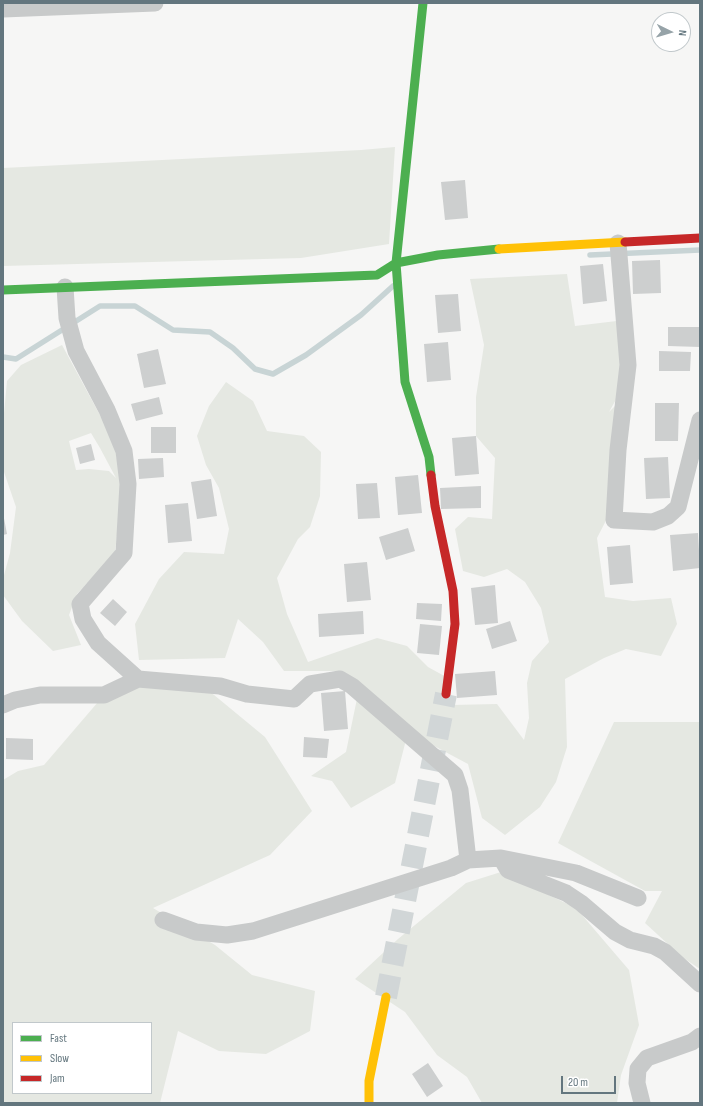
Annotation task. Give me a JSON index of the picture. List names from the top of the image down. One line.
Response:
{"legend":["Fast","Slow","Jam"],"scale_bar":"20 m","north":"right"}
